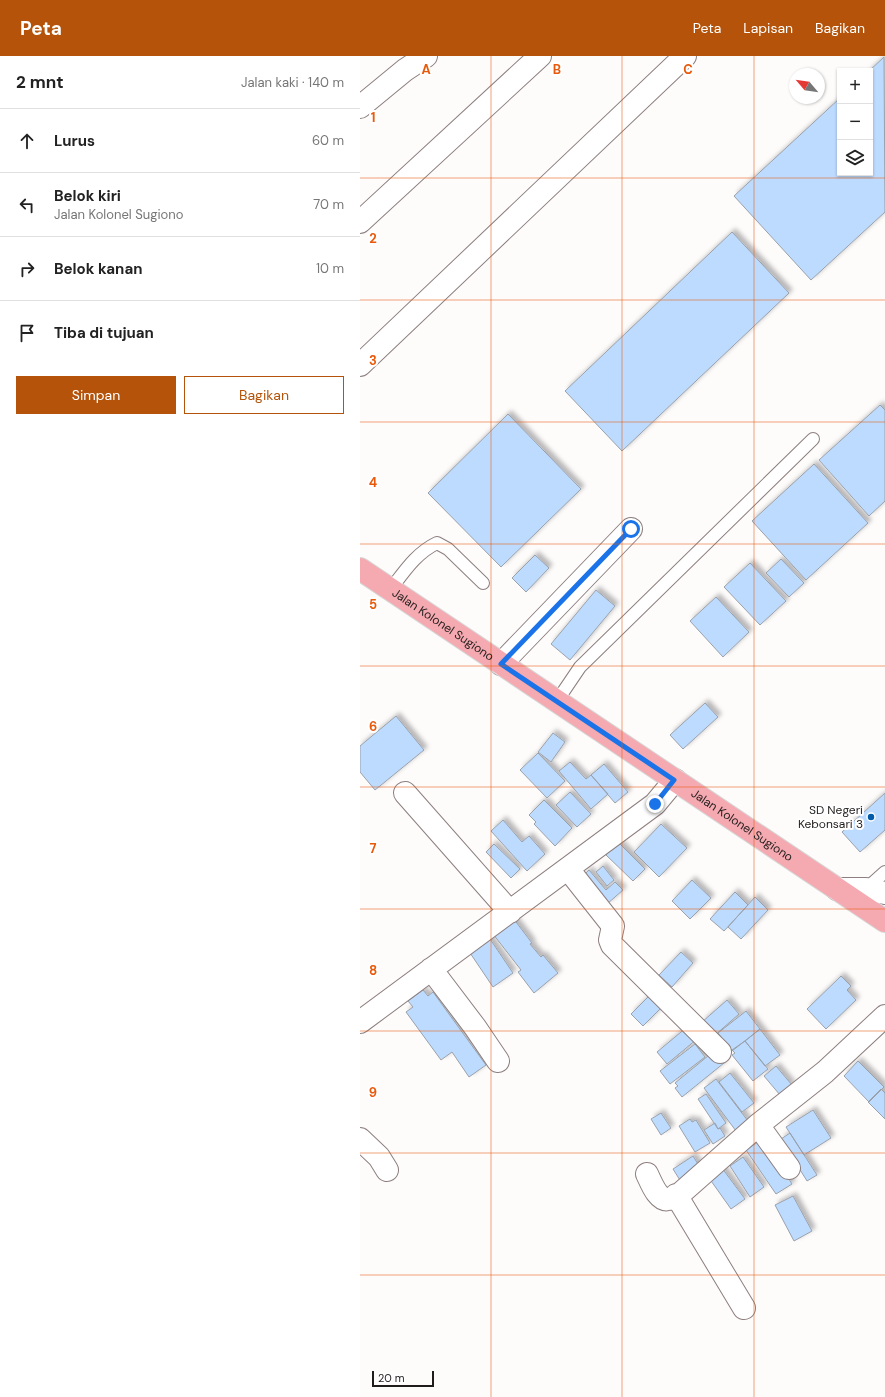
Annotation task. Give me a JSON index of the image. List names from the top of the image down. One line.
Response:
{"streets":{"main road":["Jalan Kolonel Sugiono"]},"places":["SD Negeri Kebonsari 3"],"scale_bar":"20 m","north":"top left","page":{"header":"Peta","nav":["Peta","Lapisan","Bagikan"],"heading":["2 mnt","Jalan kaki · 140 m"],"map_buttons":["+","−"],"list":[["Lurus","60 m"],["Belok kiri","Jalan Kolonel Sugiono","70 m"],["Belok kanan","10 m"],"Tiba di tujuan"],"buttons":["Simpan","Bagikan"],"scale":"20 m"},"grid":{"columns":["A","B","C"],"rows":["1","2","3","4","5","6","7","8","9"]}}
